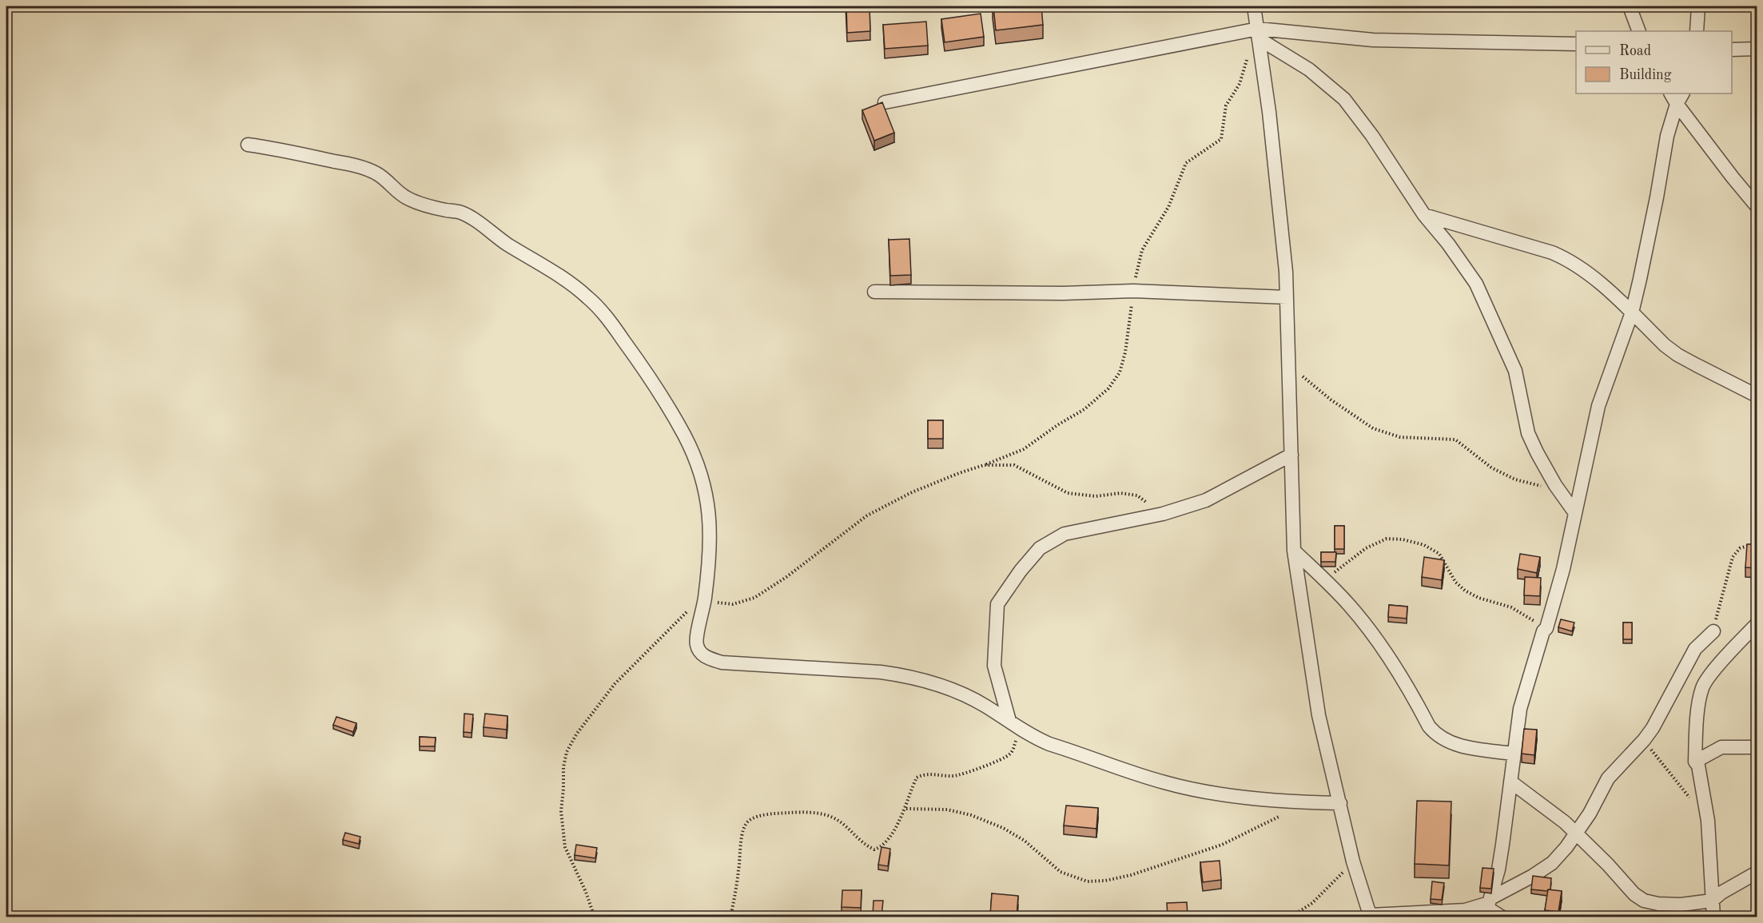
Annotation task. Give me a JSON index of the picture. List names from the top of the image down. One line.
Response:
{"legend":["Road","Building"]}
